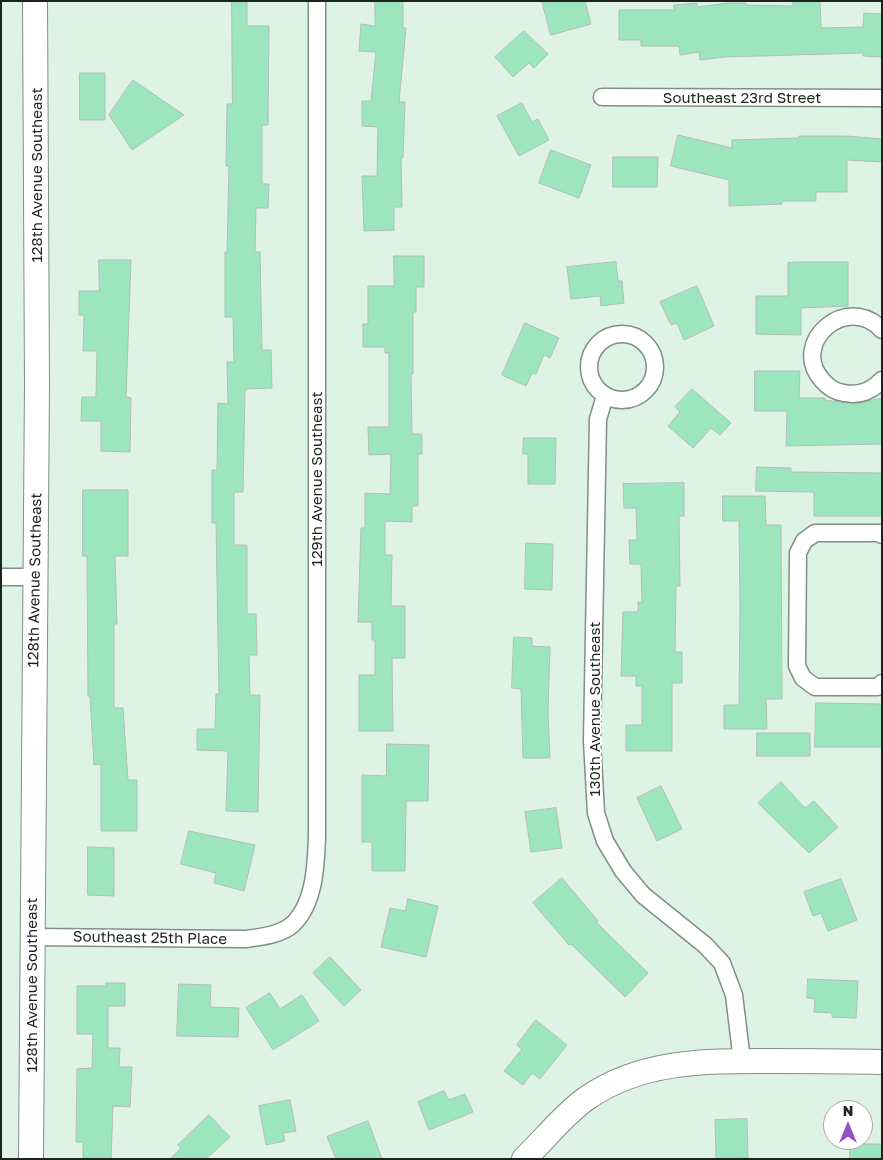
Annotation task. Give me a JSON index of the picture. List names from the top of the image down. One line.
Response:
{"streets":{"street":["Southeast 23rd Street","128th Avenue Southeast","129th Avenue Southeast","130th Avenue Southeast","Southeast 25th Place"]},"crossings":[["128th Avenue Southeast","Southeast 25th Place"],["129th Avenue Southeast","Southeast 25th Place"]],"north":"top"}
